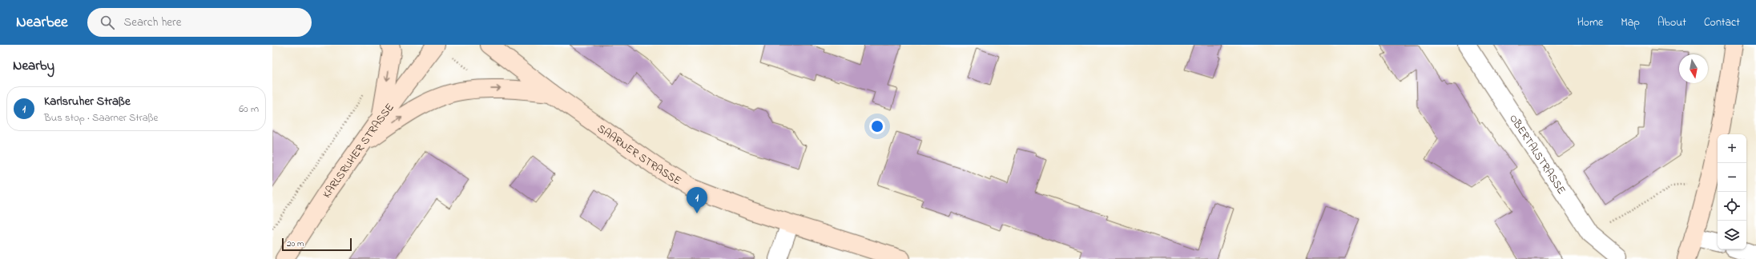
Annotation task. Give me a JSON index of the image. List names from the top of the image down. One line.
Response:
{"streets":{"main road":["KARLSRUHER STRASSE","SAARNER STRASSE"],"street":["OBERTALSTRASSE"]},"scale_bar":"20 m","north":"bottom","page":{"header":"Nearbee","search":"Search here","nav":["Home","Map","About","Contact"],"heading":"Nearby","list":[{"mark":"1","name":"Karlsruher Straße","note":"Bus stop · Saarner Straße","value":"60 m"}],"map_buttons":["+","−"],"pins":"1","scale":"20 m"}}
